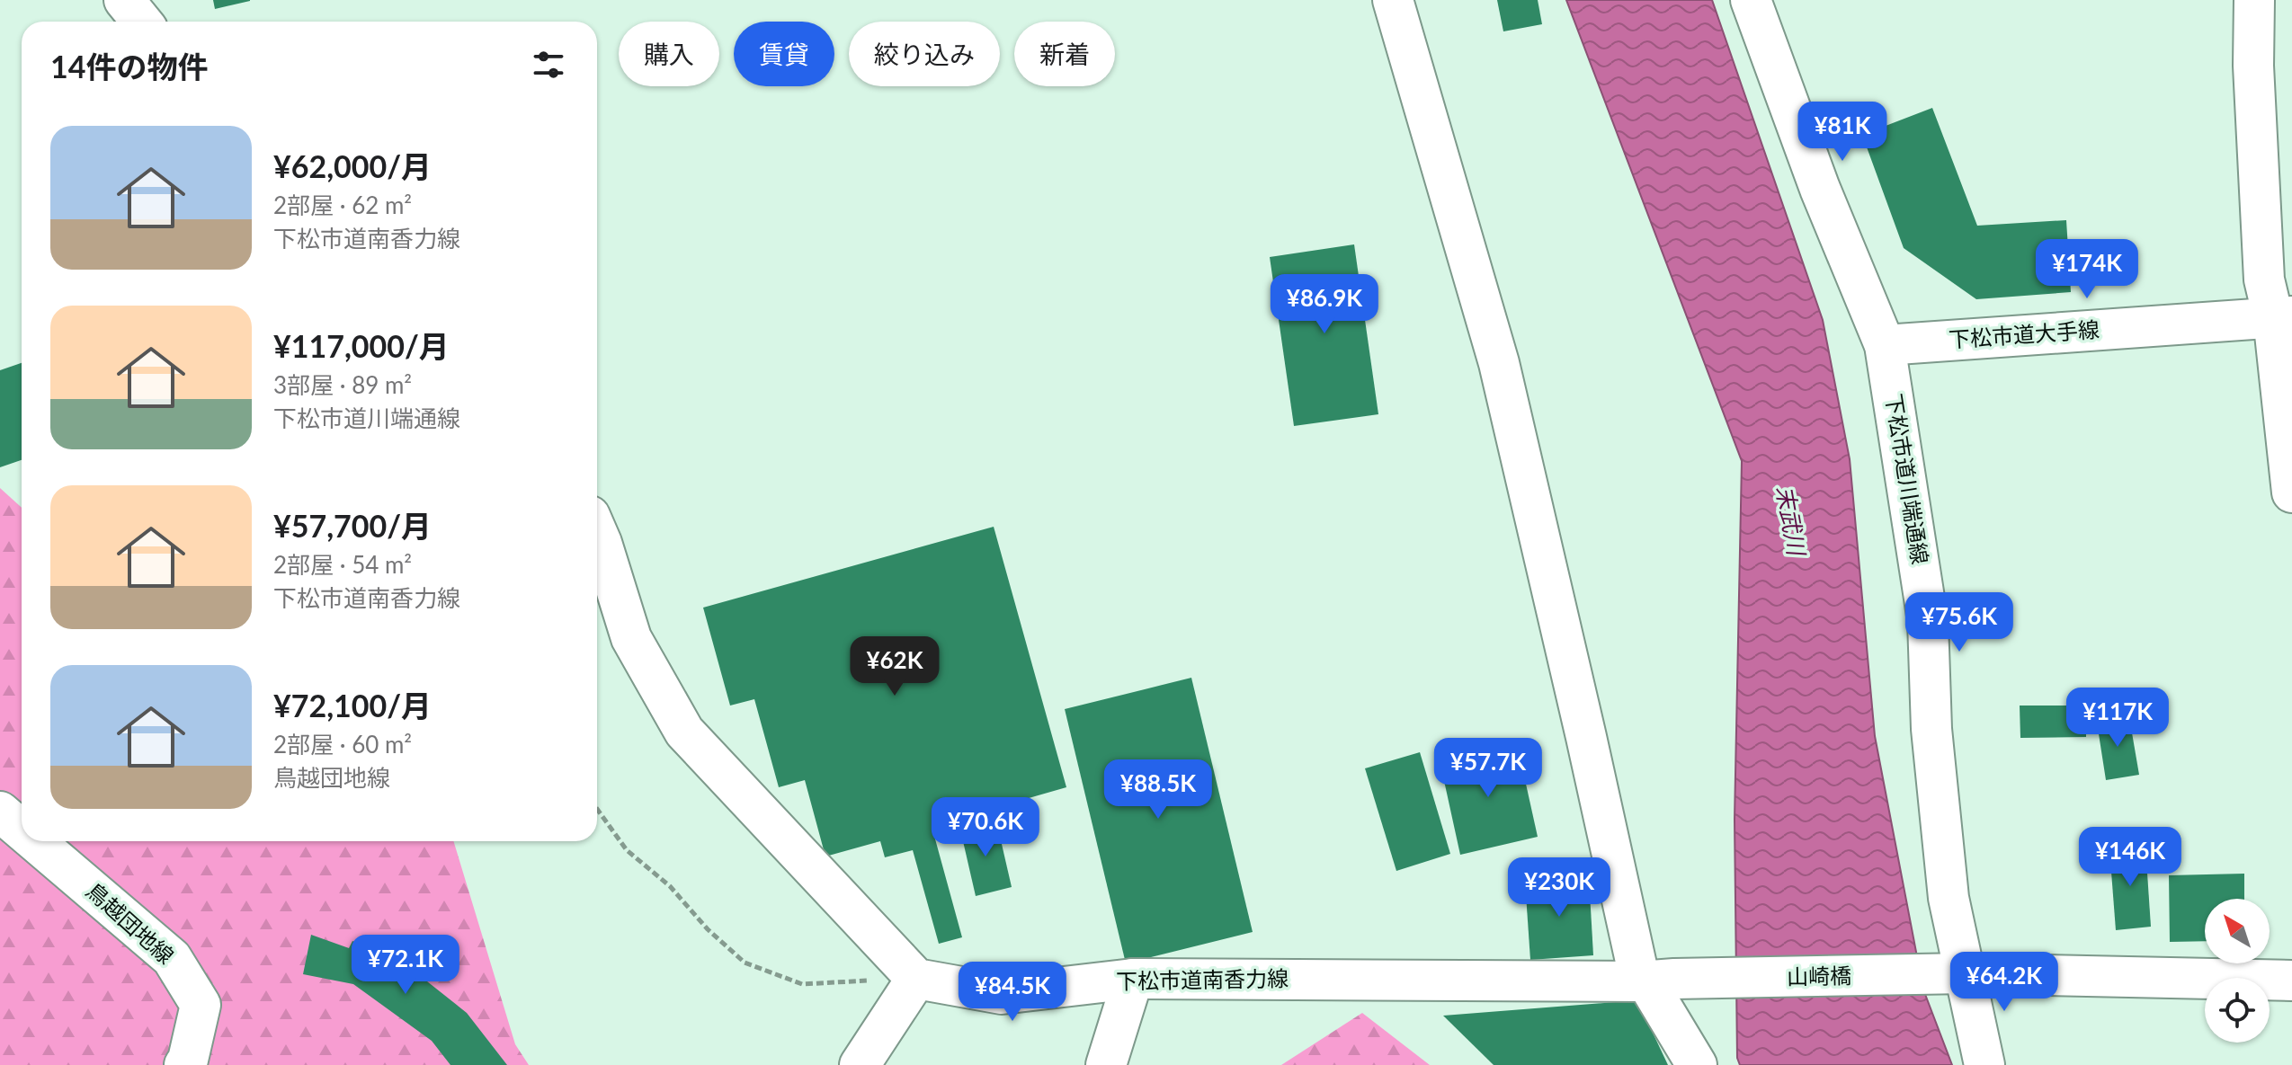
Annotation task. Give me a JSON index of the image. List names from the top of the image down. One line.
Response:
{"streets":{"street":["下松市道大手線","下松市道川端通線","鳥越団地線","山崎橋","下松市道南香力線"]},"crossings":[["下松市道大手線","下松市道川端通線"],["下松市道川端通線","山崎橋"],["山崎橋","下松市道南香力線"]],"water":["末武川"],"north":"top left","page":{"chip":["購入","賃貸","絞り込み","新着"],"heading":"14件の物件","price":["¥81K","¥174K","¥86.9K","¥75.6K","¥62K","¥117K","¥57.7K","¥88.5K","¥70.6K","¥146K","¥230K","¥72.1K","¥64.2K","¥84.5K"],"list":[{"name":"¥62,000/月","note":"2部屋 · 62 m² · 下松市道南香力線"},{"name":"¥117,000/月","note":"3部屋 · 89 m² · 下松市道川端通線"},{"name":"¥57,700/月","note":"2部屋 · 54 m² · 下松市道南香力線"},{"name":"¥72,100/月","note":"2部屋 · 60 m² · 鳥越団地線"}]}}
